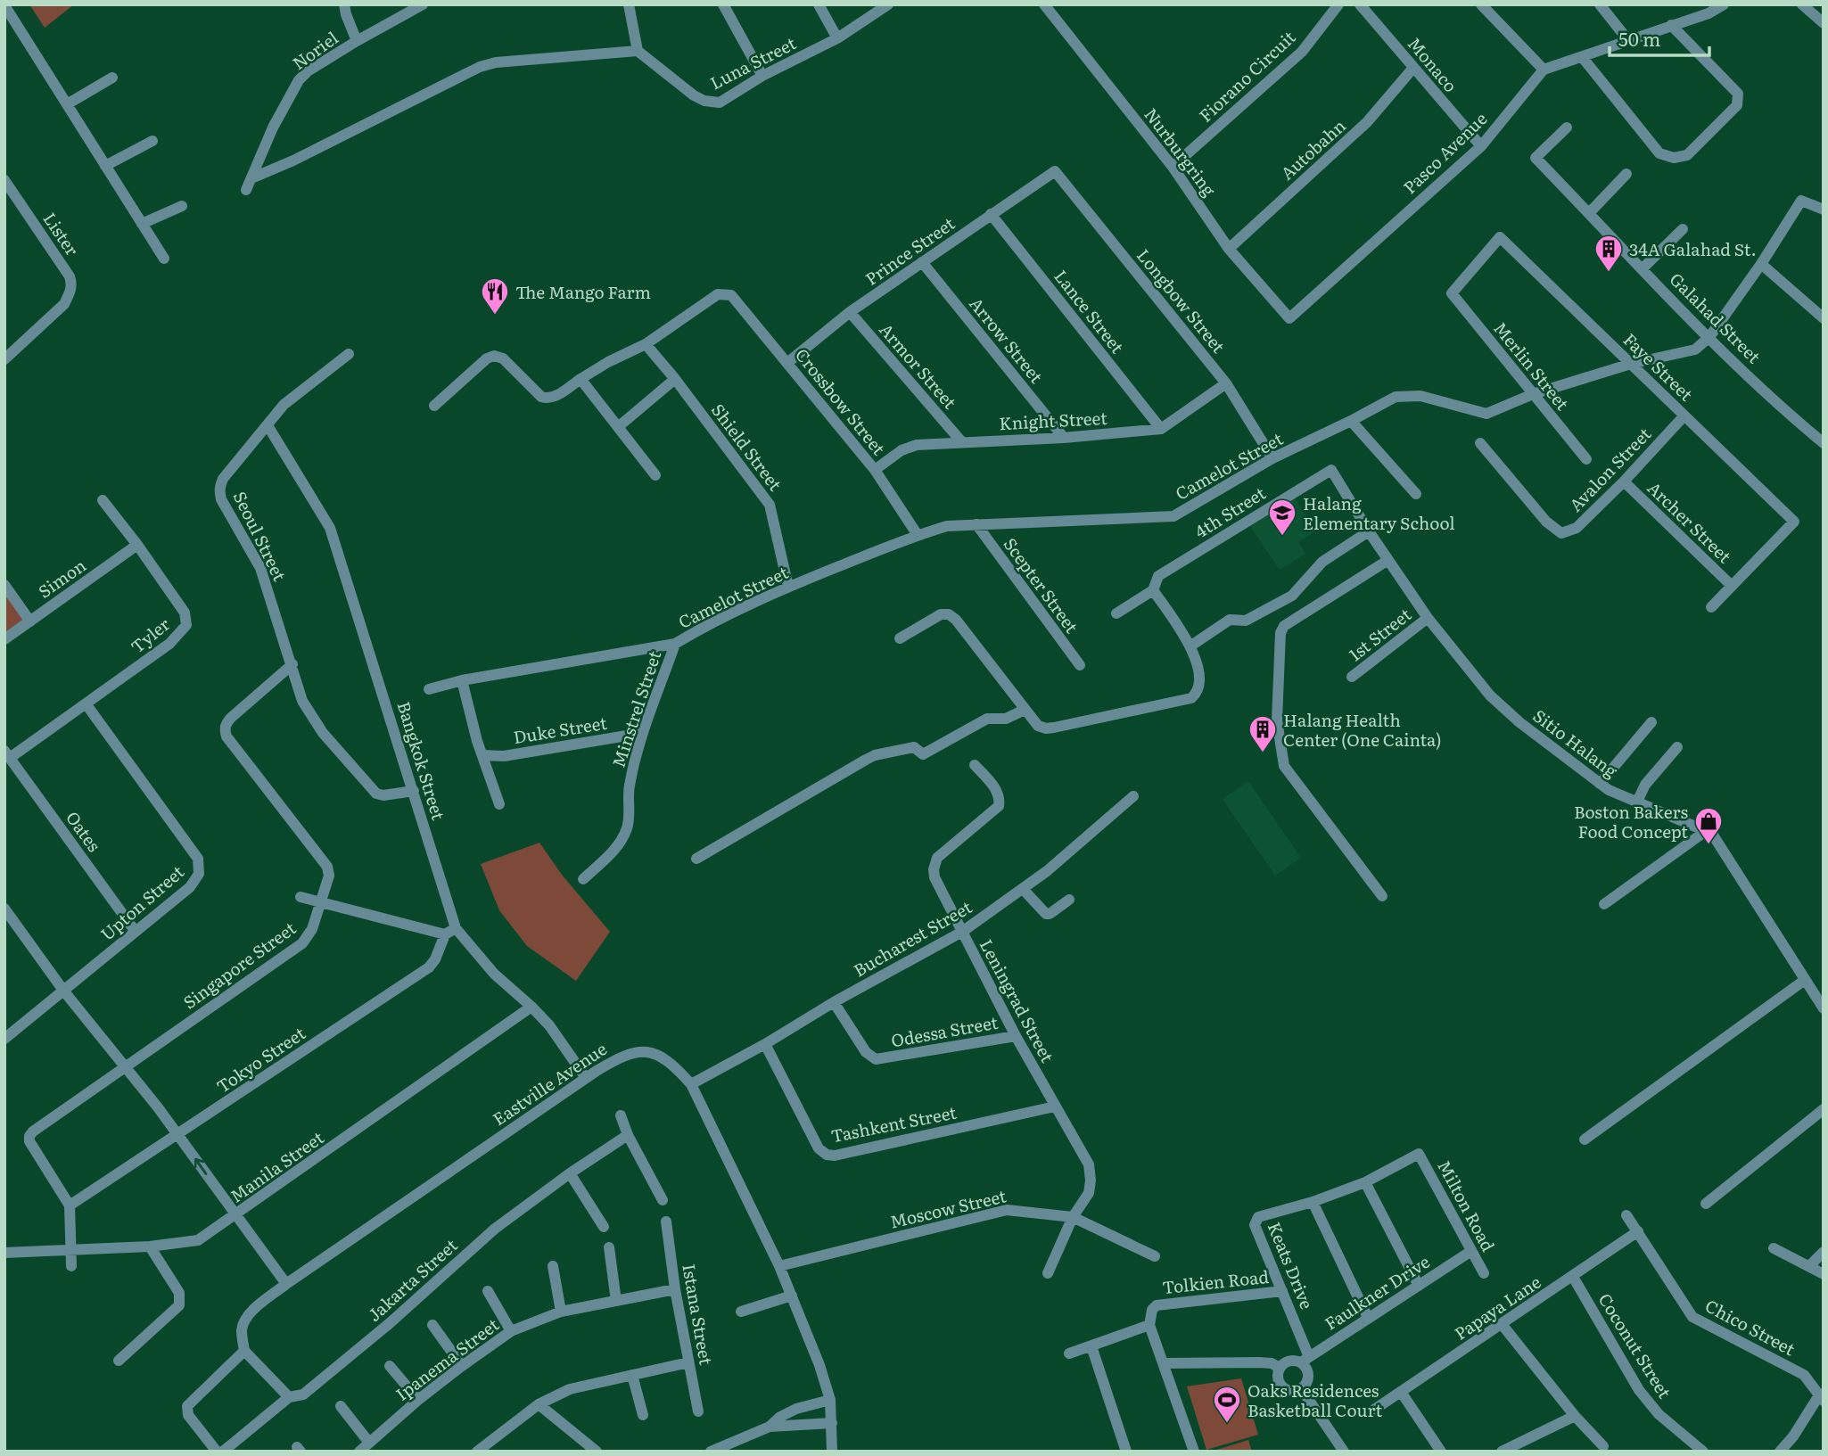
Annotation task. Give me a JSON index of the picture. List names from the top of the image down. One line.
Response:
{"streets":{"street":["Noriel","Luna Street","Monaco","Fiorano Circuit","Autobahn","Nurburgring","Pasco Avenue","Lister","Prince Street","Longbow Street","Lance Street","Galahad Street","Arrow Street","Armor Street","Merlin Street","Faye Street","Crossbow Street","Knight Street","Shield Street","Camelot Street","Avalon Street","4th Street","Archer Street","Seoul Street","Simon","Scepter Street","1st Street","Tyler","Minstrel Street","Duke Street","Sitio Halang","Bangkok Street","Oates","Upton Street","Bucharest Street","Singapore Street","Leningrad Street","Odessa Street","Tokyo Street","Eastville Avenue","Tashkent Street","Manila Street","Milton Road","Moscow Street","Keats Drive","Jakarta Street","Tolkien Road","Faulkner Drive","Papaya Lane","Istana Street","Chico Street","Coconut Street","Ipanema Street"]},"crossings":[["Monaco","Autobahn"],["Monaco","Pasco Avenue"],["Fiorano Circuit","Nurburgring"],["Autobahn","Nurburgring"],["Nurburgring","Pasco Avenue"],["Prince Street","Longbow Street"],["Prince Street","Lance Street"],["Prince Street","Arrow Street"],["Prince Street","Armor Street"],["Prince Street","Crossbow Street"],["Longbow Street","Knight Street"],["Longbow Street","Camelot Street"],["Lance Street","Knight Street"],["Galahad Street","Camelot Street"],["Arrow Street","Knight Street"],["Armor Street","Knight Street"],["Merlin Street","Faye Street"],["Merlin Street","Camelot Street"],["Faye Street","Camelot Street"],["Faye Street","Avalon Street"],["Faye Street","Archer Street"],["Crossbow Street","Knight Street"],["Crossbow Street","Shield Street"],["Crossbow Street","Camelot Street"],["Shield Street","Camelot Street"],["Camelot Street","Scepter Street"],["Camelot Street","Minstrel Street"],["Avalon Street","Archer Street"],["4th Street","Sitio Halang"],["Seoul Street","Bangkok Street"],["Seoul Street","Singapore Street"],["Simon","Tyler"],["1st Street","Sitio Halang"],["Tyler","Oates"],["Tyler","Upton Street"],["Minstrel Street","Duke Street"],["Bangkok Street","Tokyo Street"],["Bangkok Street","Eastville Avenue"],["Bangkok Street","Manila Street"],["Oates","Upton Street"],["Bucharest Street","Leningrad Street"],["Bucharest Street","Odessa Street"],["Bucharest Street","Eastville Avenue"],["Bucharest Street","Tashkent Street"],["Singapore Street","Tokyo Street"],["Singapore Street","Manila Street"],["Leningrad Street","Odessa Street"],["Leningrad Street","Tashkent Street"],["Leningrad Street","Moscow Street"],["Eastville Avenue","Moscow Street"],["Milton Road","Faulkner Drive"],["Keats Drive","Tolkien Road"],["Keats Drive","Faulkner Drive"],["Papaya Lane","Chico Street"],["Papaya Lane","Coconut Street"],["Istana Street","Ipanema Street"]],"places":{"building":["34A Galahad St.","Halang Health Center (One Cainta)"],"restaurant":["The Mango Farm"],"school or university":["Halang Elementary School"],"shop":["Boston Bakers Food Concept"],"sports":["Oaks Residences Basketball Court"]},"scale_bar":"50 m"}
